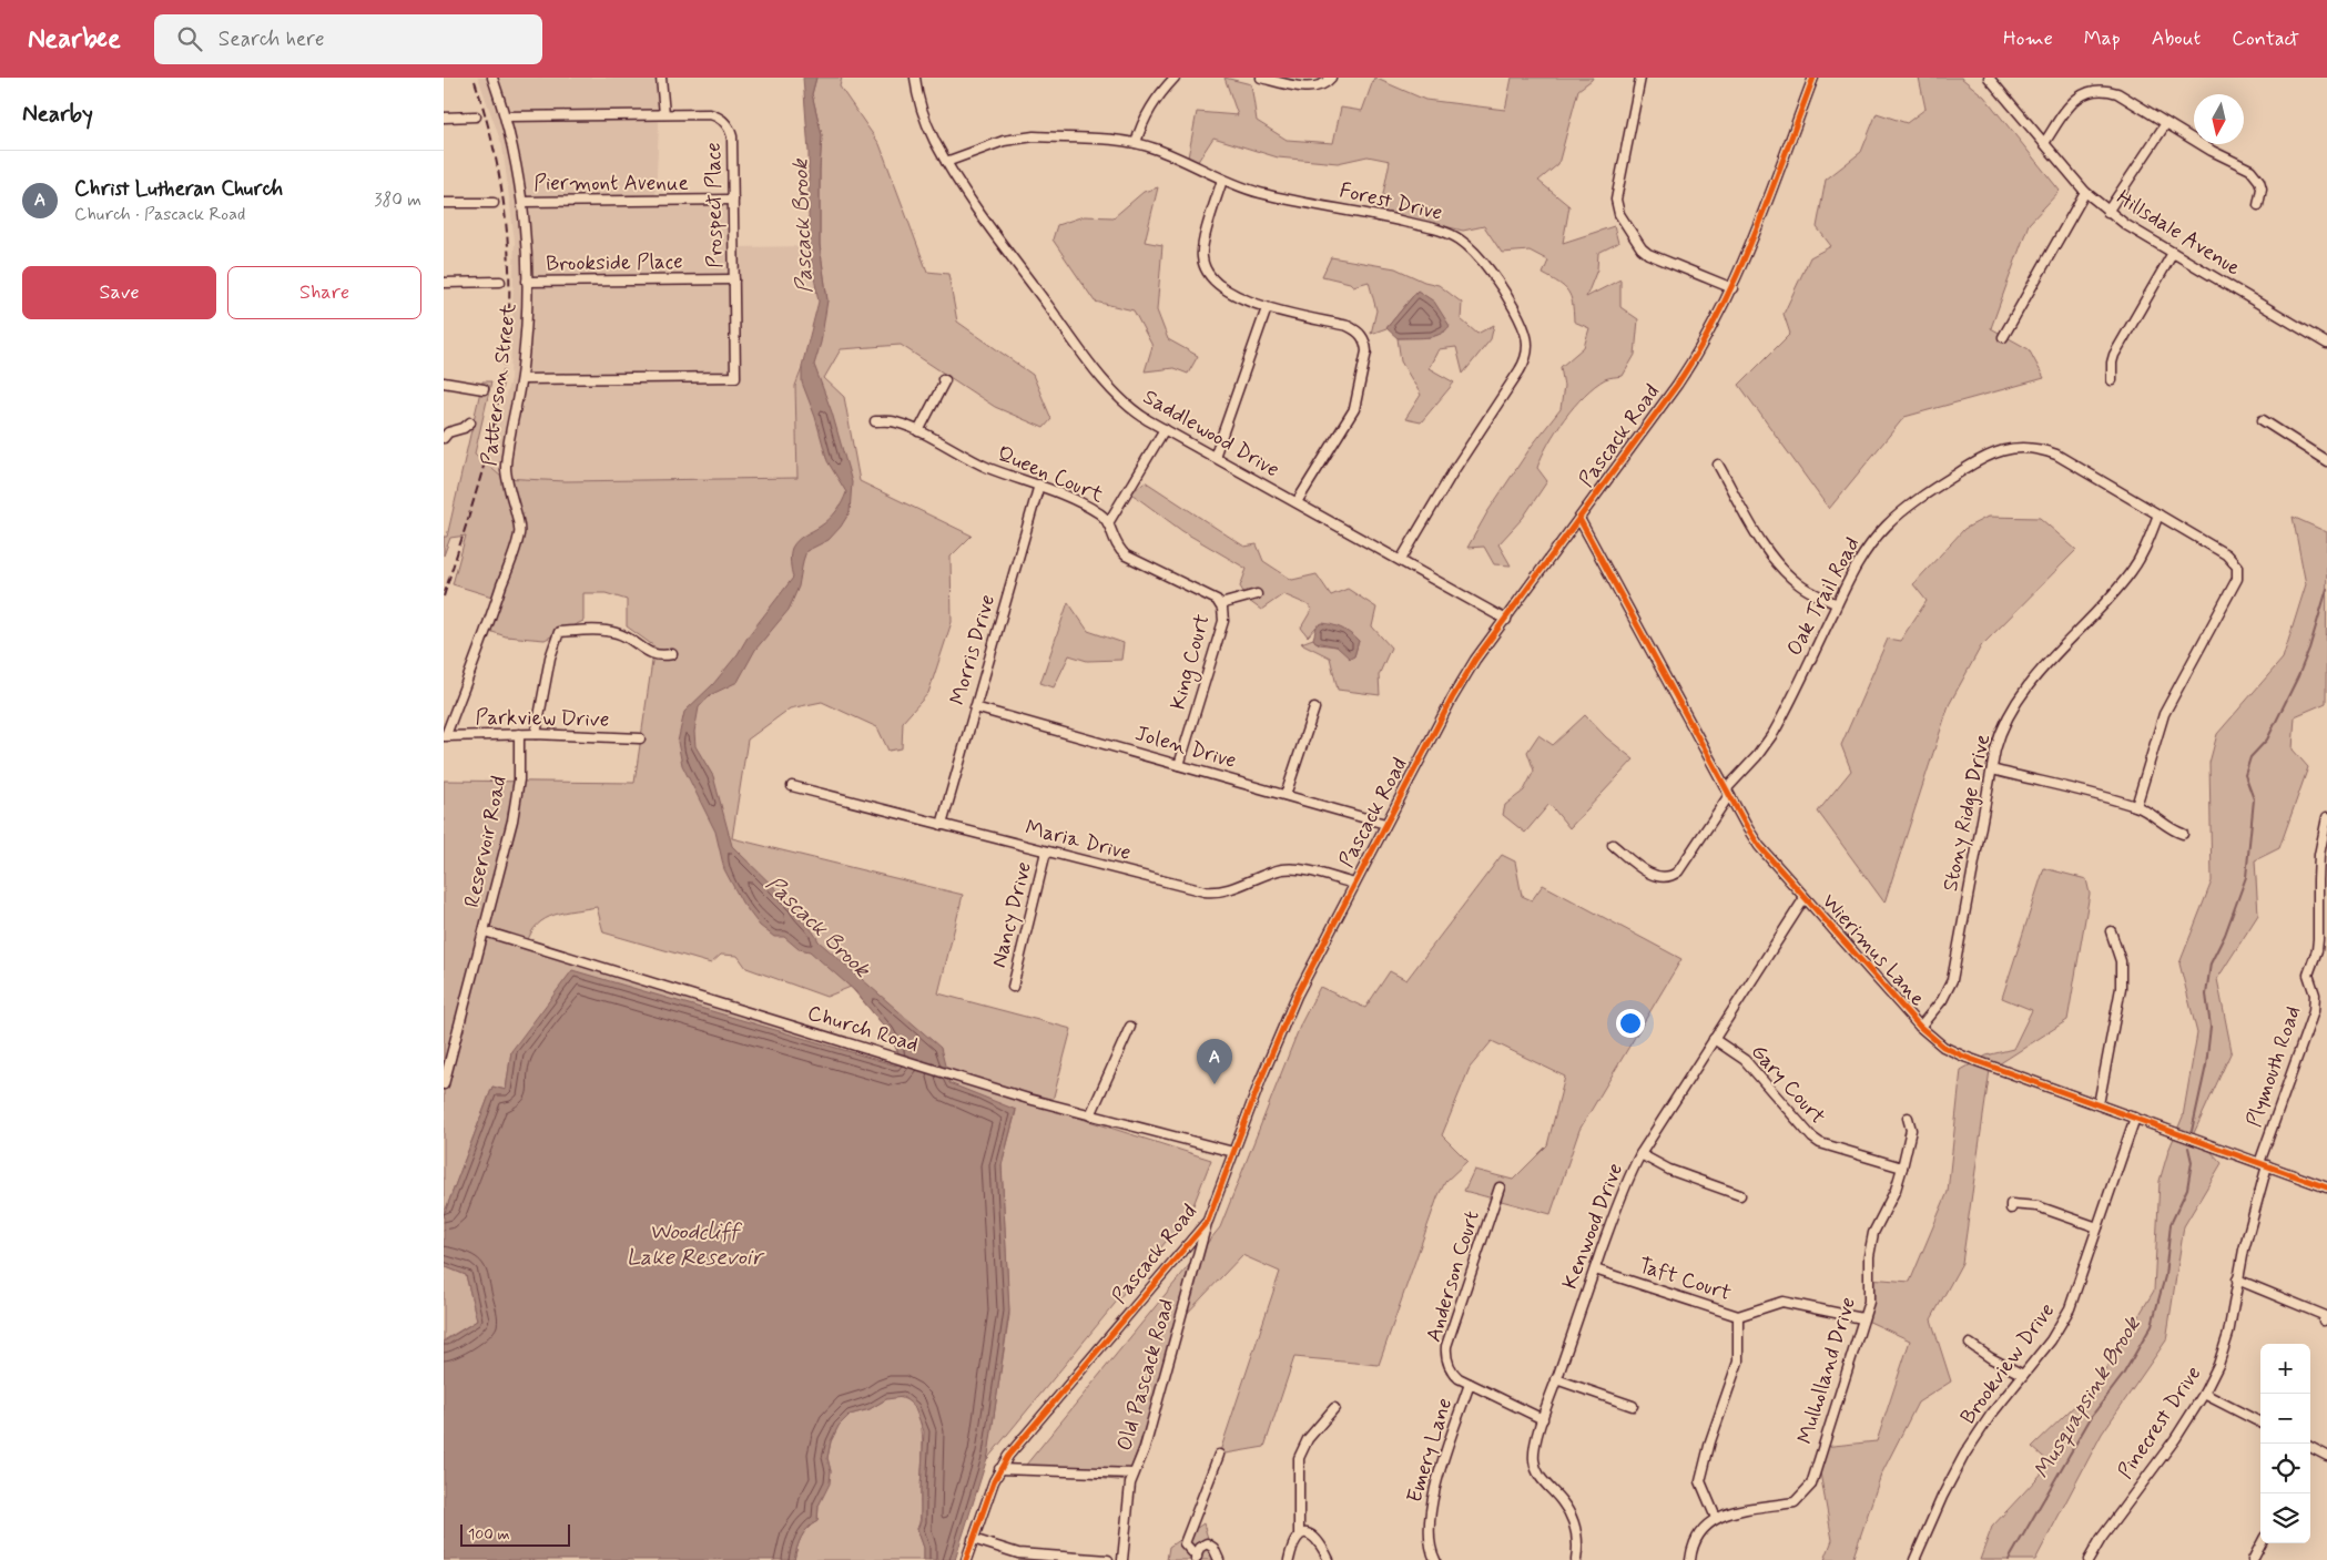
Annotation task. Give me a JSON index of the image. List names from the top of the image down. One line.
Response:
{"streets":{"street":["Piermont Avenue","Forest Drive","Prospect Place","Hillsdale Avenue","Brookside Place","Patterson Street","Saddlewood Drive","Pascack Road","Queen Court","Oak Trail Road","Morris Drive","King Court","Parkview Drive","Jolen Drive","Stony Ridge Drive","Maria Drive","Reservoir Road","Nancy Drive","Wierimus Lane","Church Road","Plymouth Road","Gary Court","Kenwood Drive","Anderson Court","Taft Court","Brookview Drive","Mulholland Drive","Old Pascack Road","Pinecrest Drive","Emery Lane"]},"crossings":[["Piermont Avenue","Prospect Place"],["Piermont Avenue","Patterson Street"],["Forest Drive","Saddlewood Drive"],["Prospect Place","Brookside Place"],["Prospect Place","Patterson Street"],["Brookside Place","Patterson Street"],["Patterson Street","Parkview Drive"],["Saddlewood Drive","Pascack Road"],["Pascack Road","Jolen Drive"],["Pascack Road","Maria Drive"],["Pascack Road","Wierimus Lane"],["Pascack Road","Church Road"],["Pascack Road","Old Pascack Road"],["Queen Court","Morris Drive"],["Queen Court","King Court"],["Oak Trail Road","Stony Ridge Drive"],["Oak Trail Road","Wierimus Lane"],["Morris Drive","Jolen Drive"],["Morris Drive","Maria Drive"],["King Court","Jolen Drive"],["Parkview Drive","Reservoir Road"],["Stony Ridge Drive","Wierimus Lane"],["Maria Drive","Nancy Drive"],["Reservoir Road","Church Road"],["Wierimus Lane","Plymouth Road"],["Wierimus Lane","Kenwood Drive"],["Wierimus Lane","Brookview Drive"],["Wierimus Lane","Pinecrest Drive"],["Plymouth Road","Pinecrest Drive"],["Gary Court","Kenwood Drive"],["Gary Court","Mulholland Drive"],["Kenwood Drive","Anderson Court"],["Kenwood Drive","Taft Court"],["Anderson Court","Emery Lane"],["Taft Court","Mulholland Drive"]],"water":["Pascack Brook","Woodcliff Lake Resevoir","Musquapsink Brook"],"scale_bar":"100 m","north":"bottom","page":{"header":"Nearbee","search":"Search here","nav":["Home","Map","About","Contact"],"heading":"Nearby","list":[{"mark":"A","name":"Christ Lutheran Church","note":"Church · Pascack Road","value":"380 m"}],"buttons":["Save","Share"],"pins":"A","map_buttons":["+","−"],"scale":"100 m"}}
